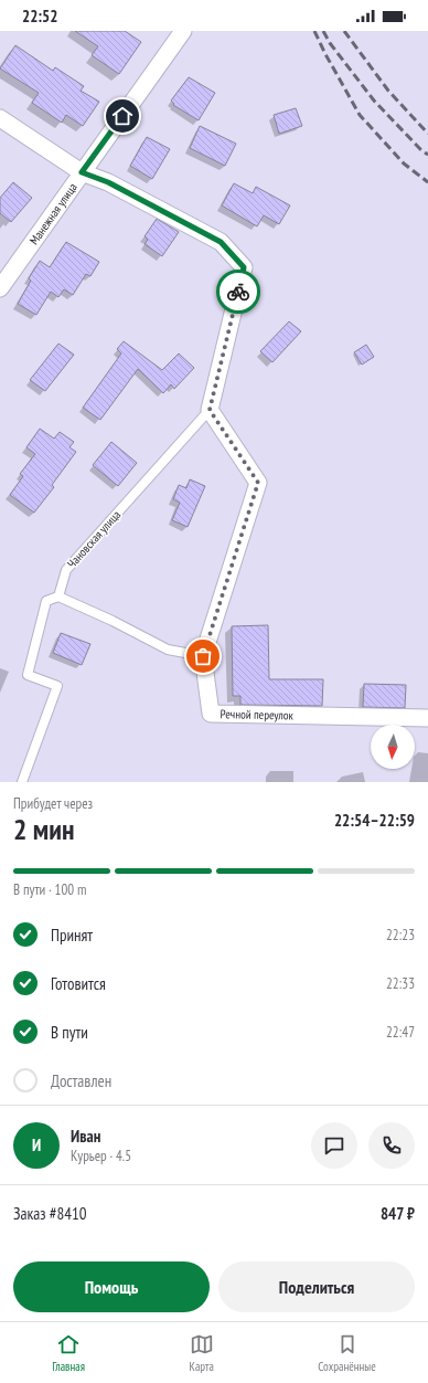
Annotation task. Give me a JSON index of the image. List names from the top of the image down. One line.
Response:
{"streets":{"street":["Манежная улица","Речной переулок"],"lane":["Чановская улица"]},"crossings":[["Чановская улица","Речной переулок"]],"north":"bottom","page":{"status":"22:52","heading":["2 мин","Прибудет через","22:54–22:59"],"panel":["Иван","Курьер · 4.5","Заказ #8410","847 ₽"],"bar":"В пути · 100 m","list":[["Принят","22:23"],["Готовится","22:33"],["В пути","22:47"],"Доставлен"],"round":"И","buttons":["Помощь","Поделиться"],"tabs":["Главная","Карта","Сохранённые"]}}
